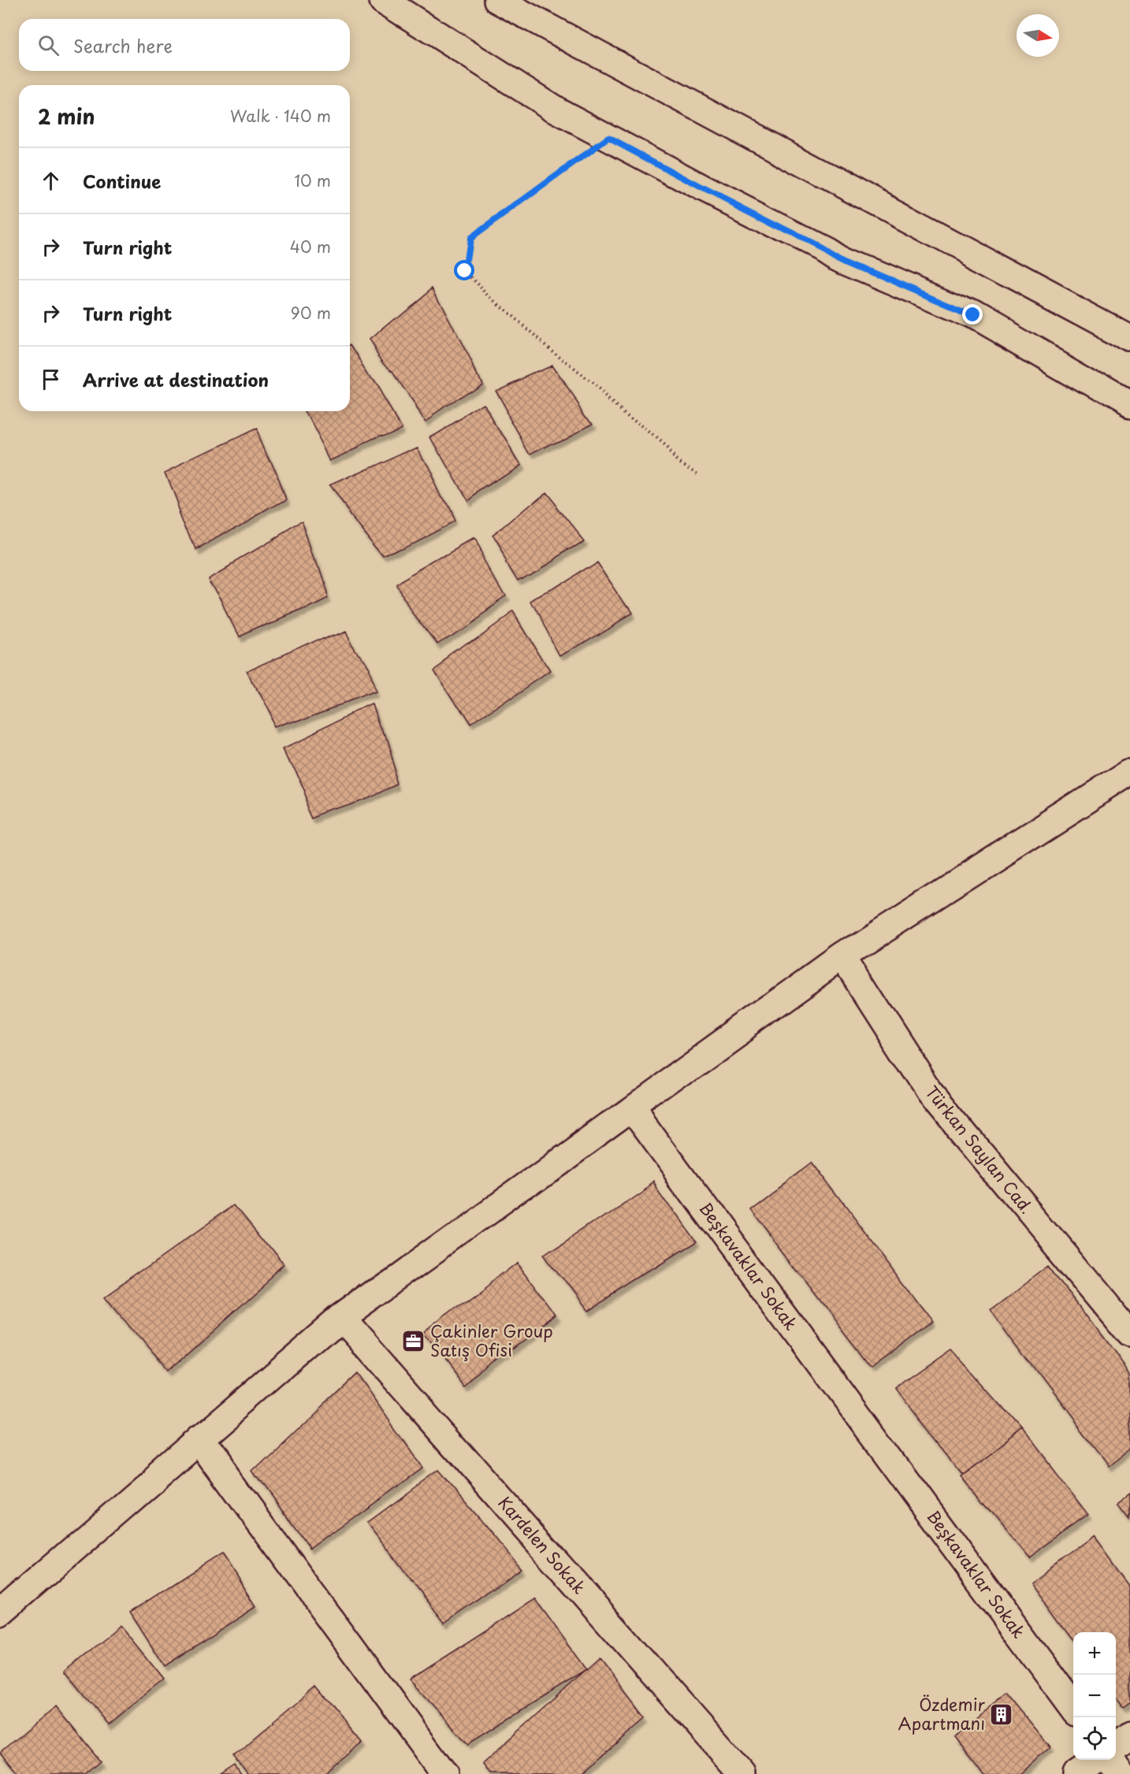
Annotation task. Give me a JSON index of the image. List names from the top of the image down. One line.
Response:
{"streets":{"street":["Türkan Saylan Cad.","Beşkavaklar Sokak","Kardelen Sokak"]},"places":{"office":["Çakinler Group Satış Ofisi"],"building":["Özdemir Apartmanı"]},"north":"right","page":{"search":"Search here","heading":["2 min","Walk · 140 m"],"list":[["Continue","10 m"],["Turn right","40 m"],["Turn right","90 m"],"Arrive at destination"],"map_buttons":["+","−"]}}
